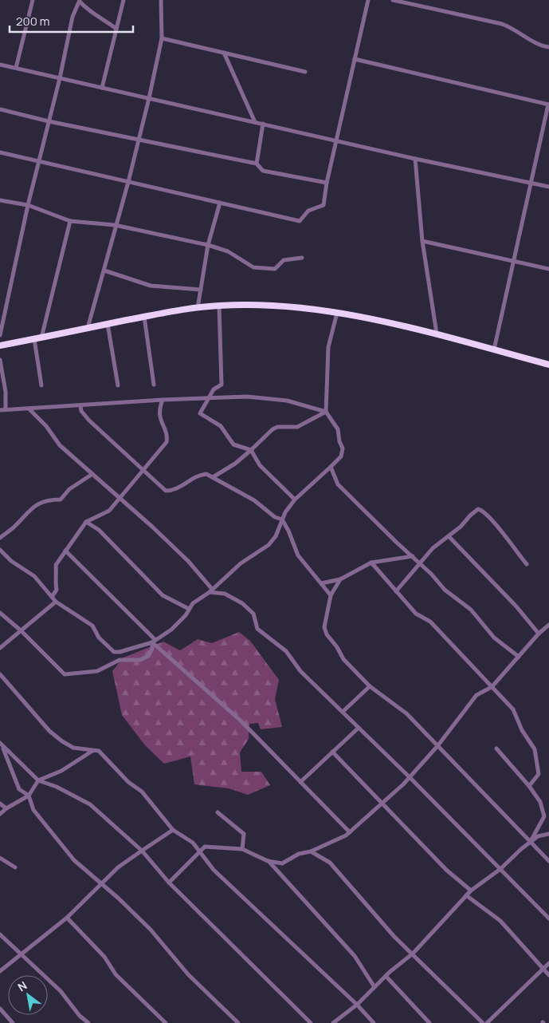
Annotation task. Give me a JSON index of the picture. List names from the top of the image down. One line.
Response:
{"scale_bar":"200 m","north":"top left"}
